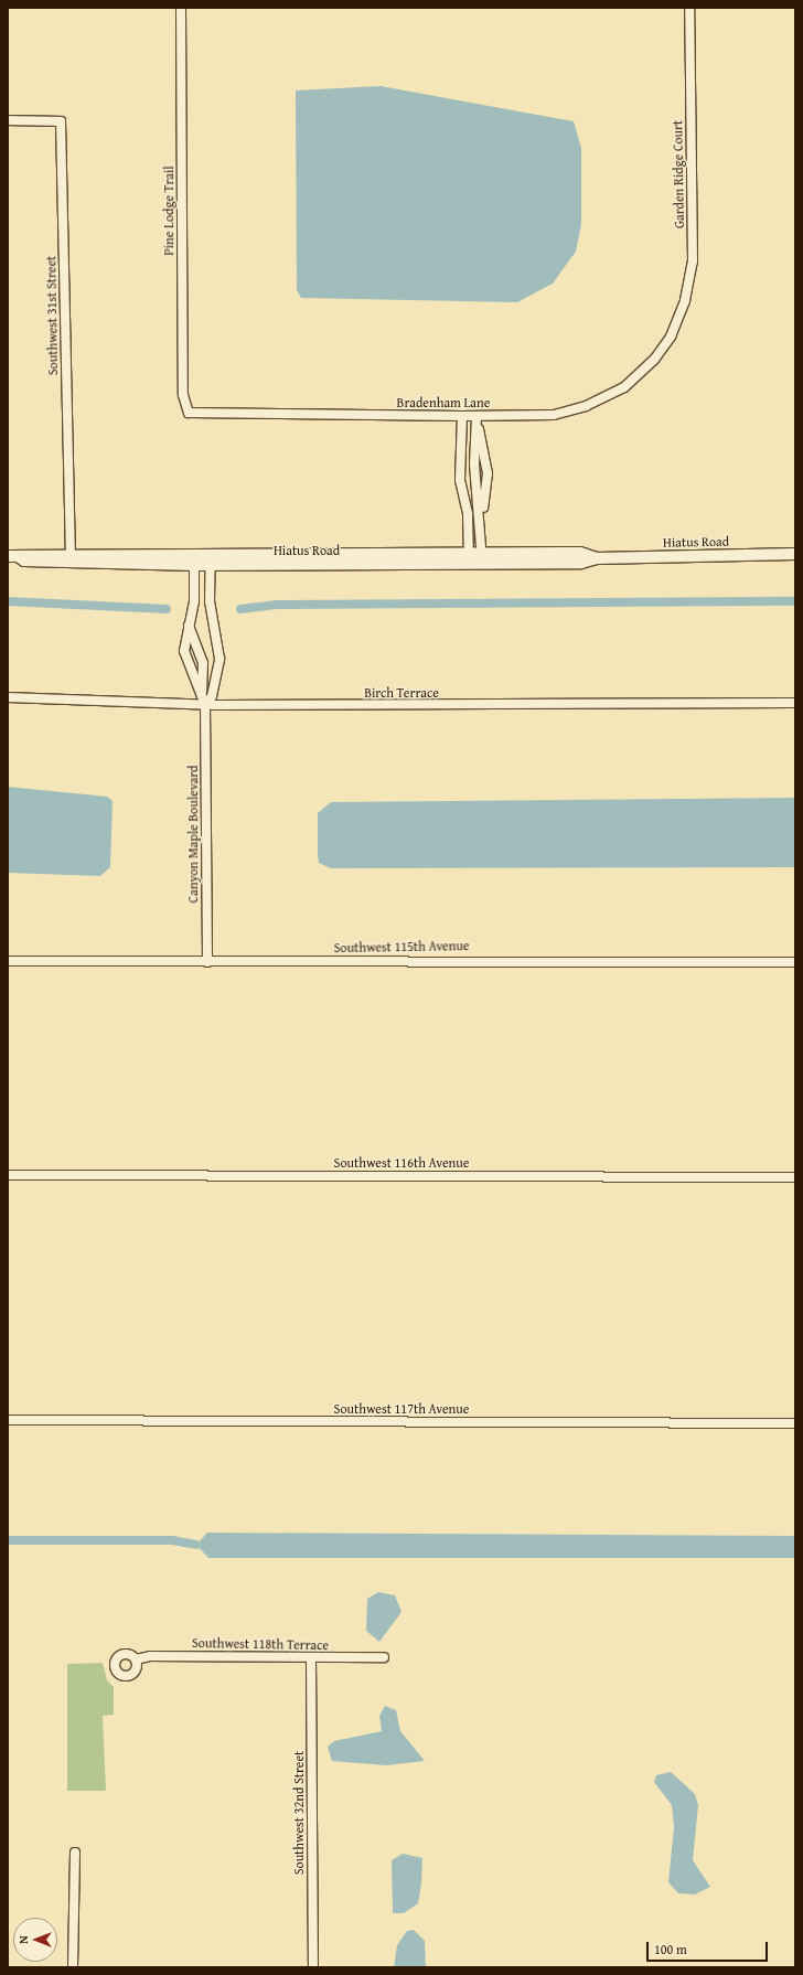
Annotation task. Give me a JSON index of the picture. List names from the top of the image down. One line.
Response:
{"streets":{"street":["Garden Ridge Court","Pine Lodge Trail","Southwest 31st Street","Bradenham Lane","Hiatus Road","Birch Terrace","Canyon Maple Boulevard","Southwest 115th Avenue","Southwest 116th Avenue","Southwest 117th Avenue","Southwest 118th Terrace","Southwest 32nd Street"]},"crossings":[["Garden Ridge Court","Bradenham Lane"],["Pine Lodge Trail","Bradenham Lane"],["Southwest 31st Street","Hiatus Road"],["Hiatus Road","Canyon Maple Boulevard"],["Birch Terrace","Canyon Maple Boulevard"],["Canyon Maple Boulevard","Southwest 115th Avenue"],["Southwest 118th Terrace","Southwest 32nd Street"]],"scale_bar":"100 m","north":"left"}
